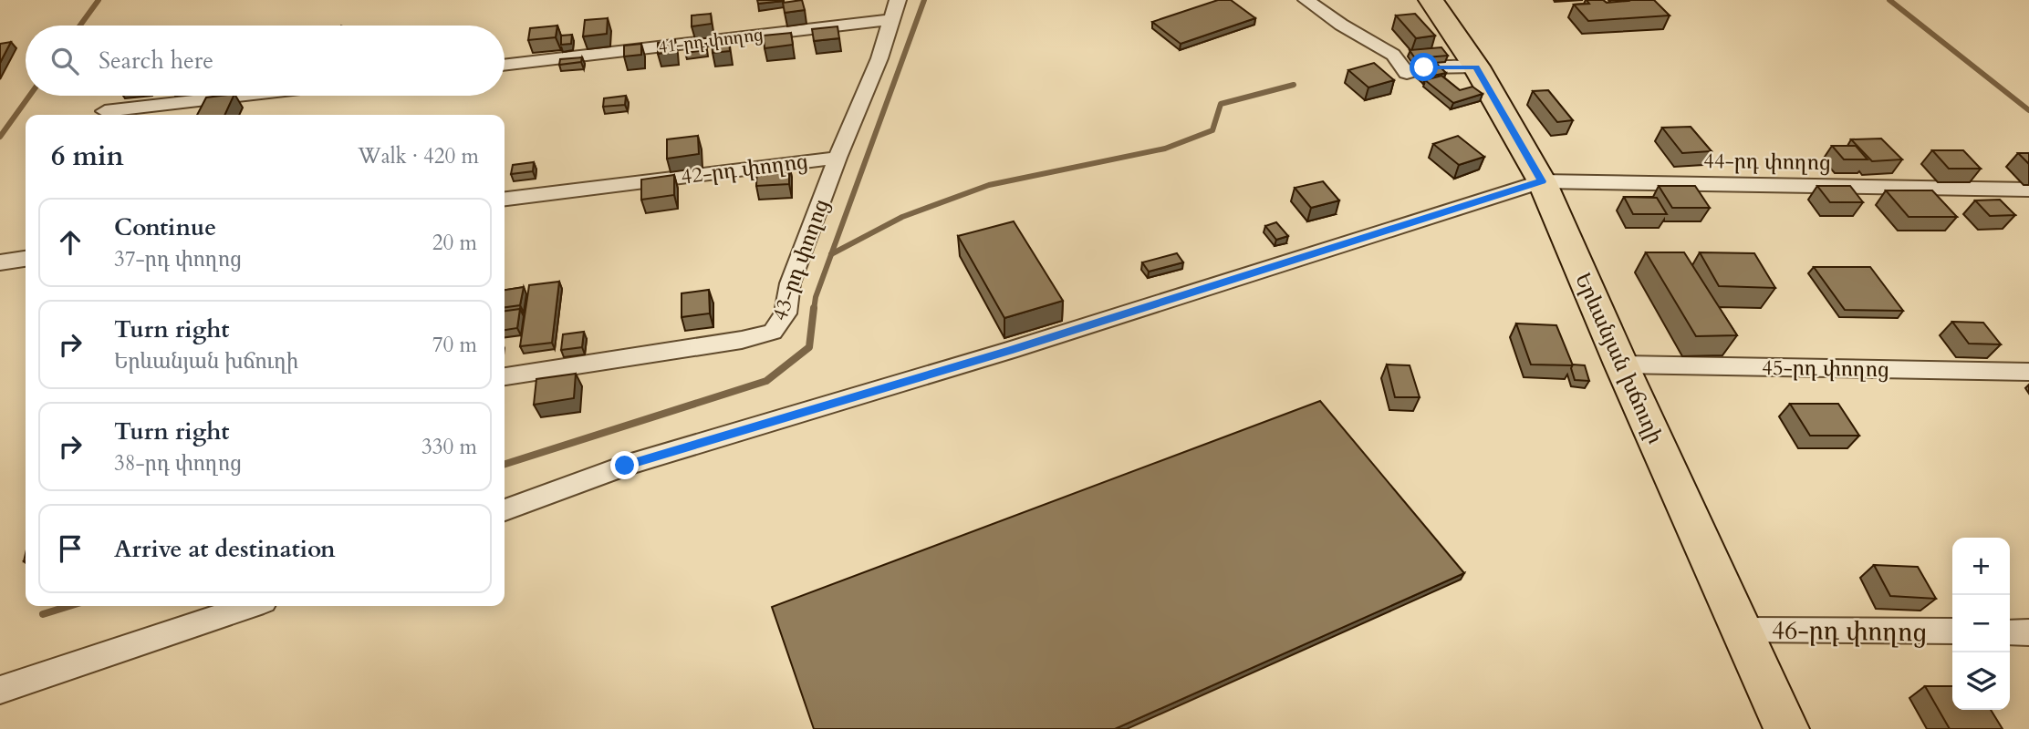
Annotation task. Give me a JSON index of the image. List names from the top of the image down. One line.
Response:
{"streets":{"main road":["Երևանյան խճուղի"],"street":["41-րդ փողոց","44-րդ փողոց","42-րդ փողոց","43-րդ փողոց","45-րդ փողոց","46-րդ փողոց"]},"crossings":[["41-րդ փողոց","43-րդ փողոց"],["44-րդ փողոց","Երևանյան խճուղի"],["42-րդ փողոց","43-րդ փողոց"],["Երևանյան խճուղի","45-րդ փողոց"],["Երևանյան խճուղի","46-րդ փողոց"]],"page":{"search":"Search here","heading":["6 min","Walk · 420 m"],"list":[["Continue","37-րդ փողոց","20 m"],["Turn right","Երևանյան խճուղի","70 m"],["Turn right","38-րդ փողոց","330 m"],"Arrive at destination"],"map_buttons":["+","−"]}}
